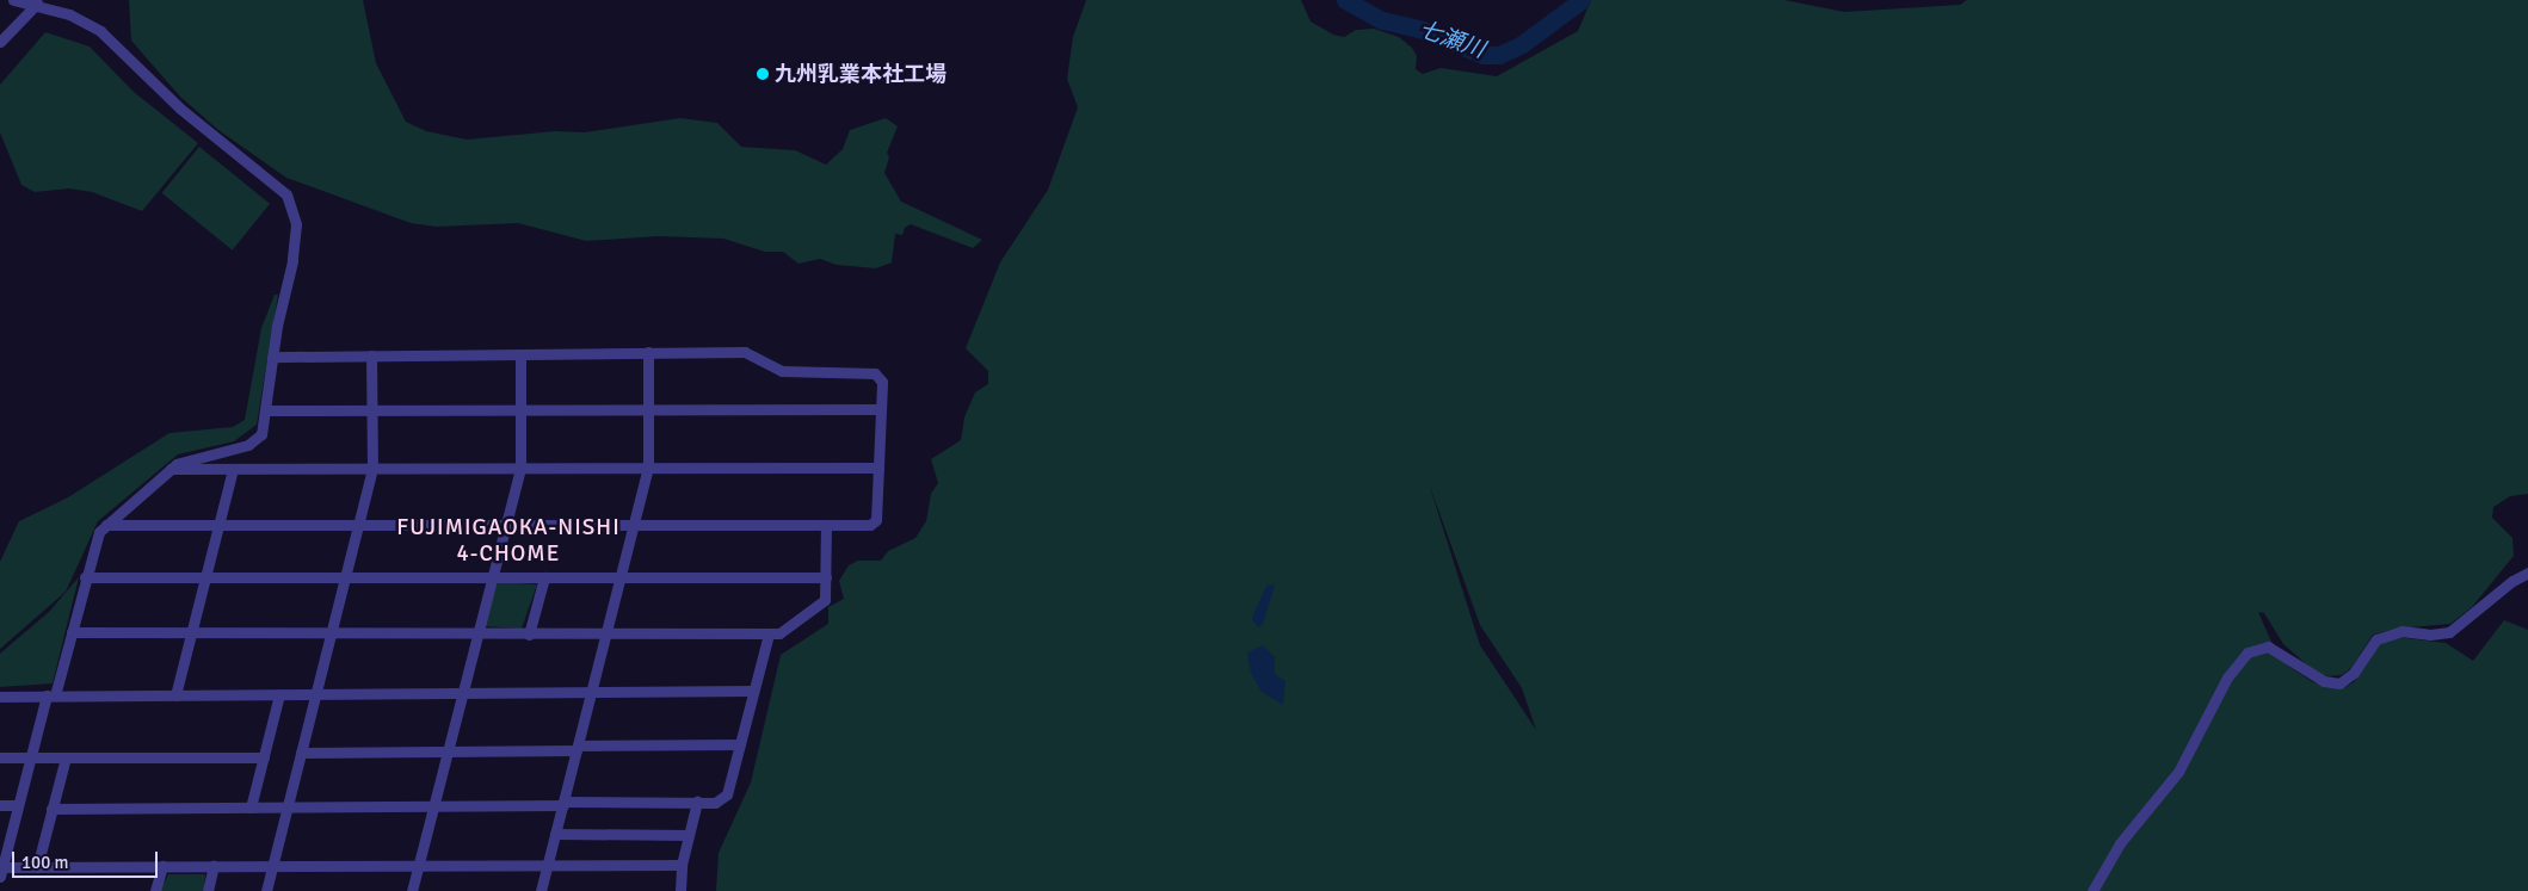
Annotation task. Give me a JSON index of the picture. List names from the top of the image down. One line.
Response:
{"districts":["FUJIMIGAOKA-NISHI 4-CHOME"],"water":["七瀬川"],"places":["九州乳業本社工場"],"scale_bar":"100 m"}
